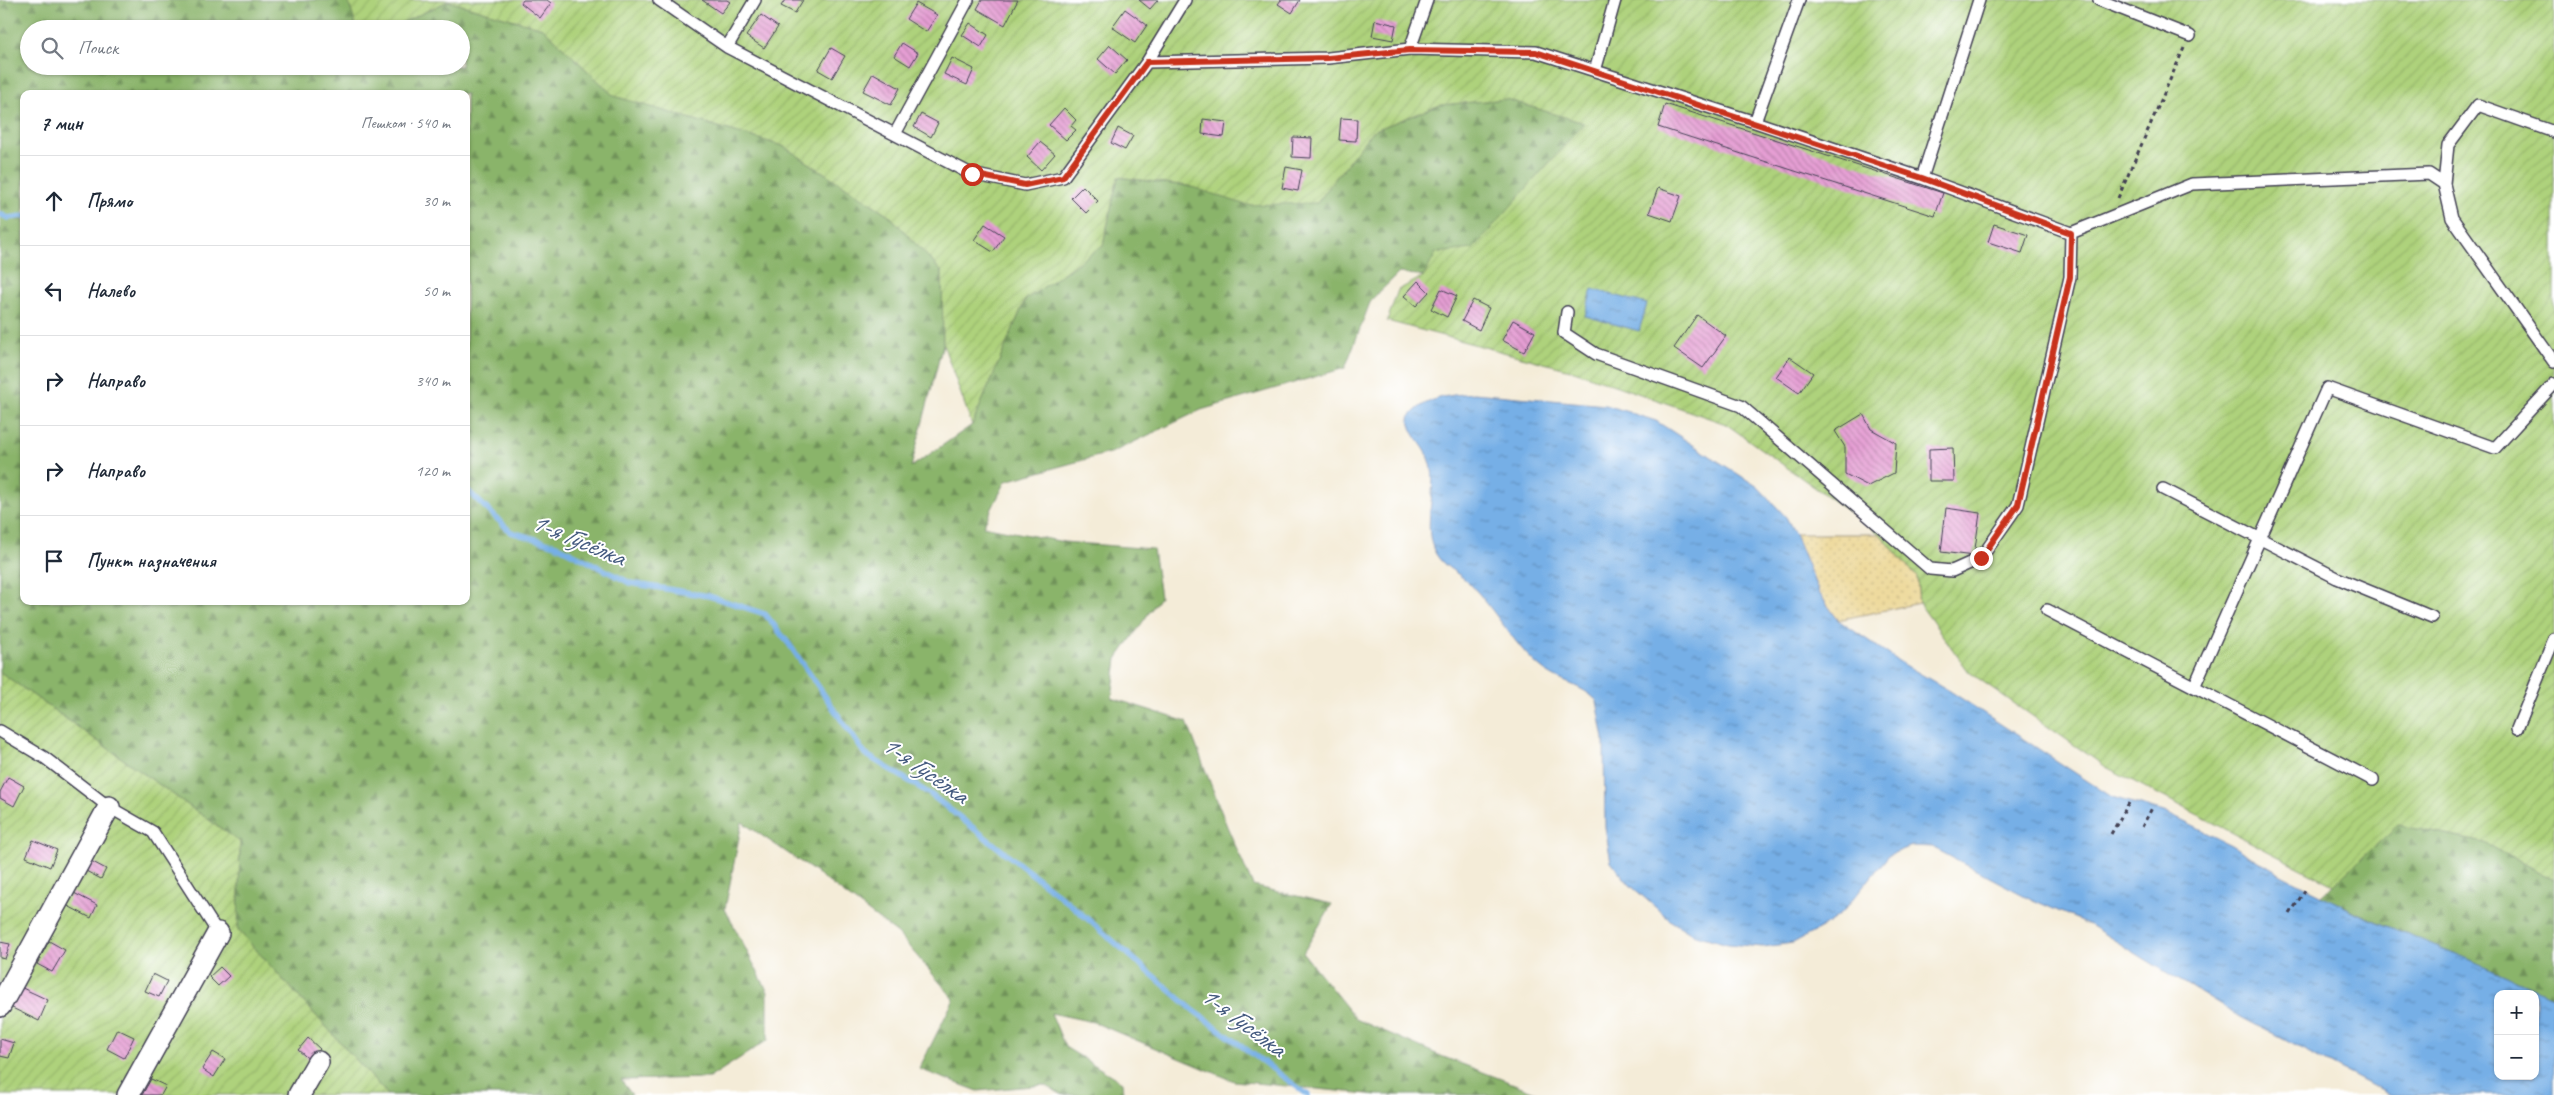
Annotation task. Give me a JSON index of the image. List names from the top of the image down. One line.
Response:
{"water":["1-я Гусёлка"],"page":{"search":"Поиск","heading":["7 мин","Пешком · 540 m"],"list":[["Прямо","30 m"],["Налево","50 m"],["Направо","340 m"],["Направо","120 m"],"Пункт назначения"],"map_buttons":["+","−"]}}
